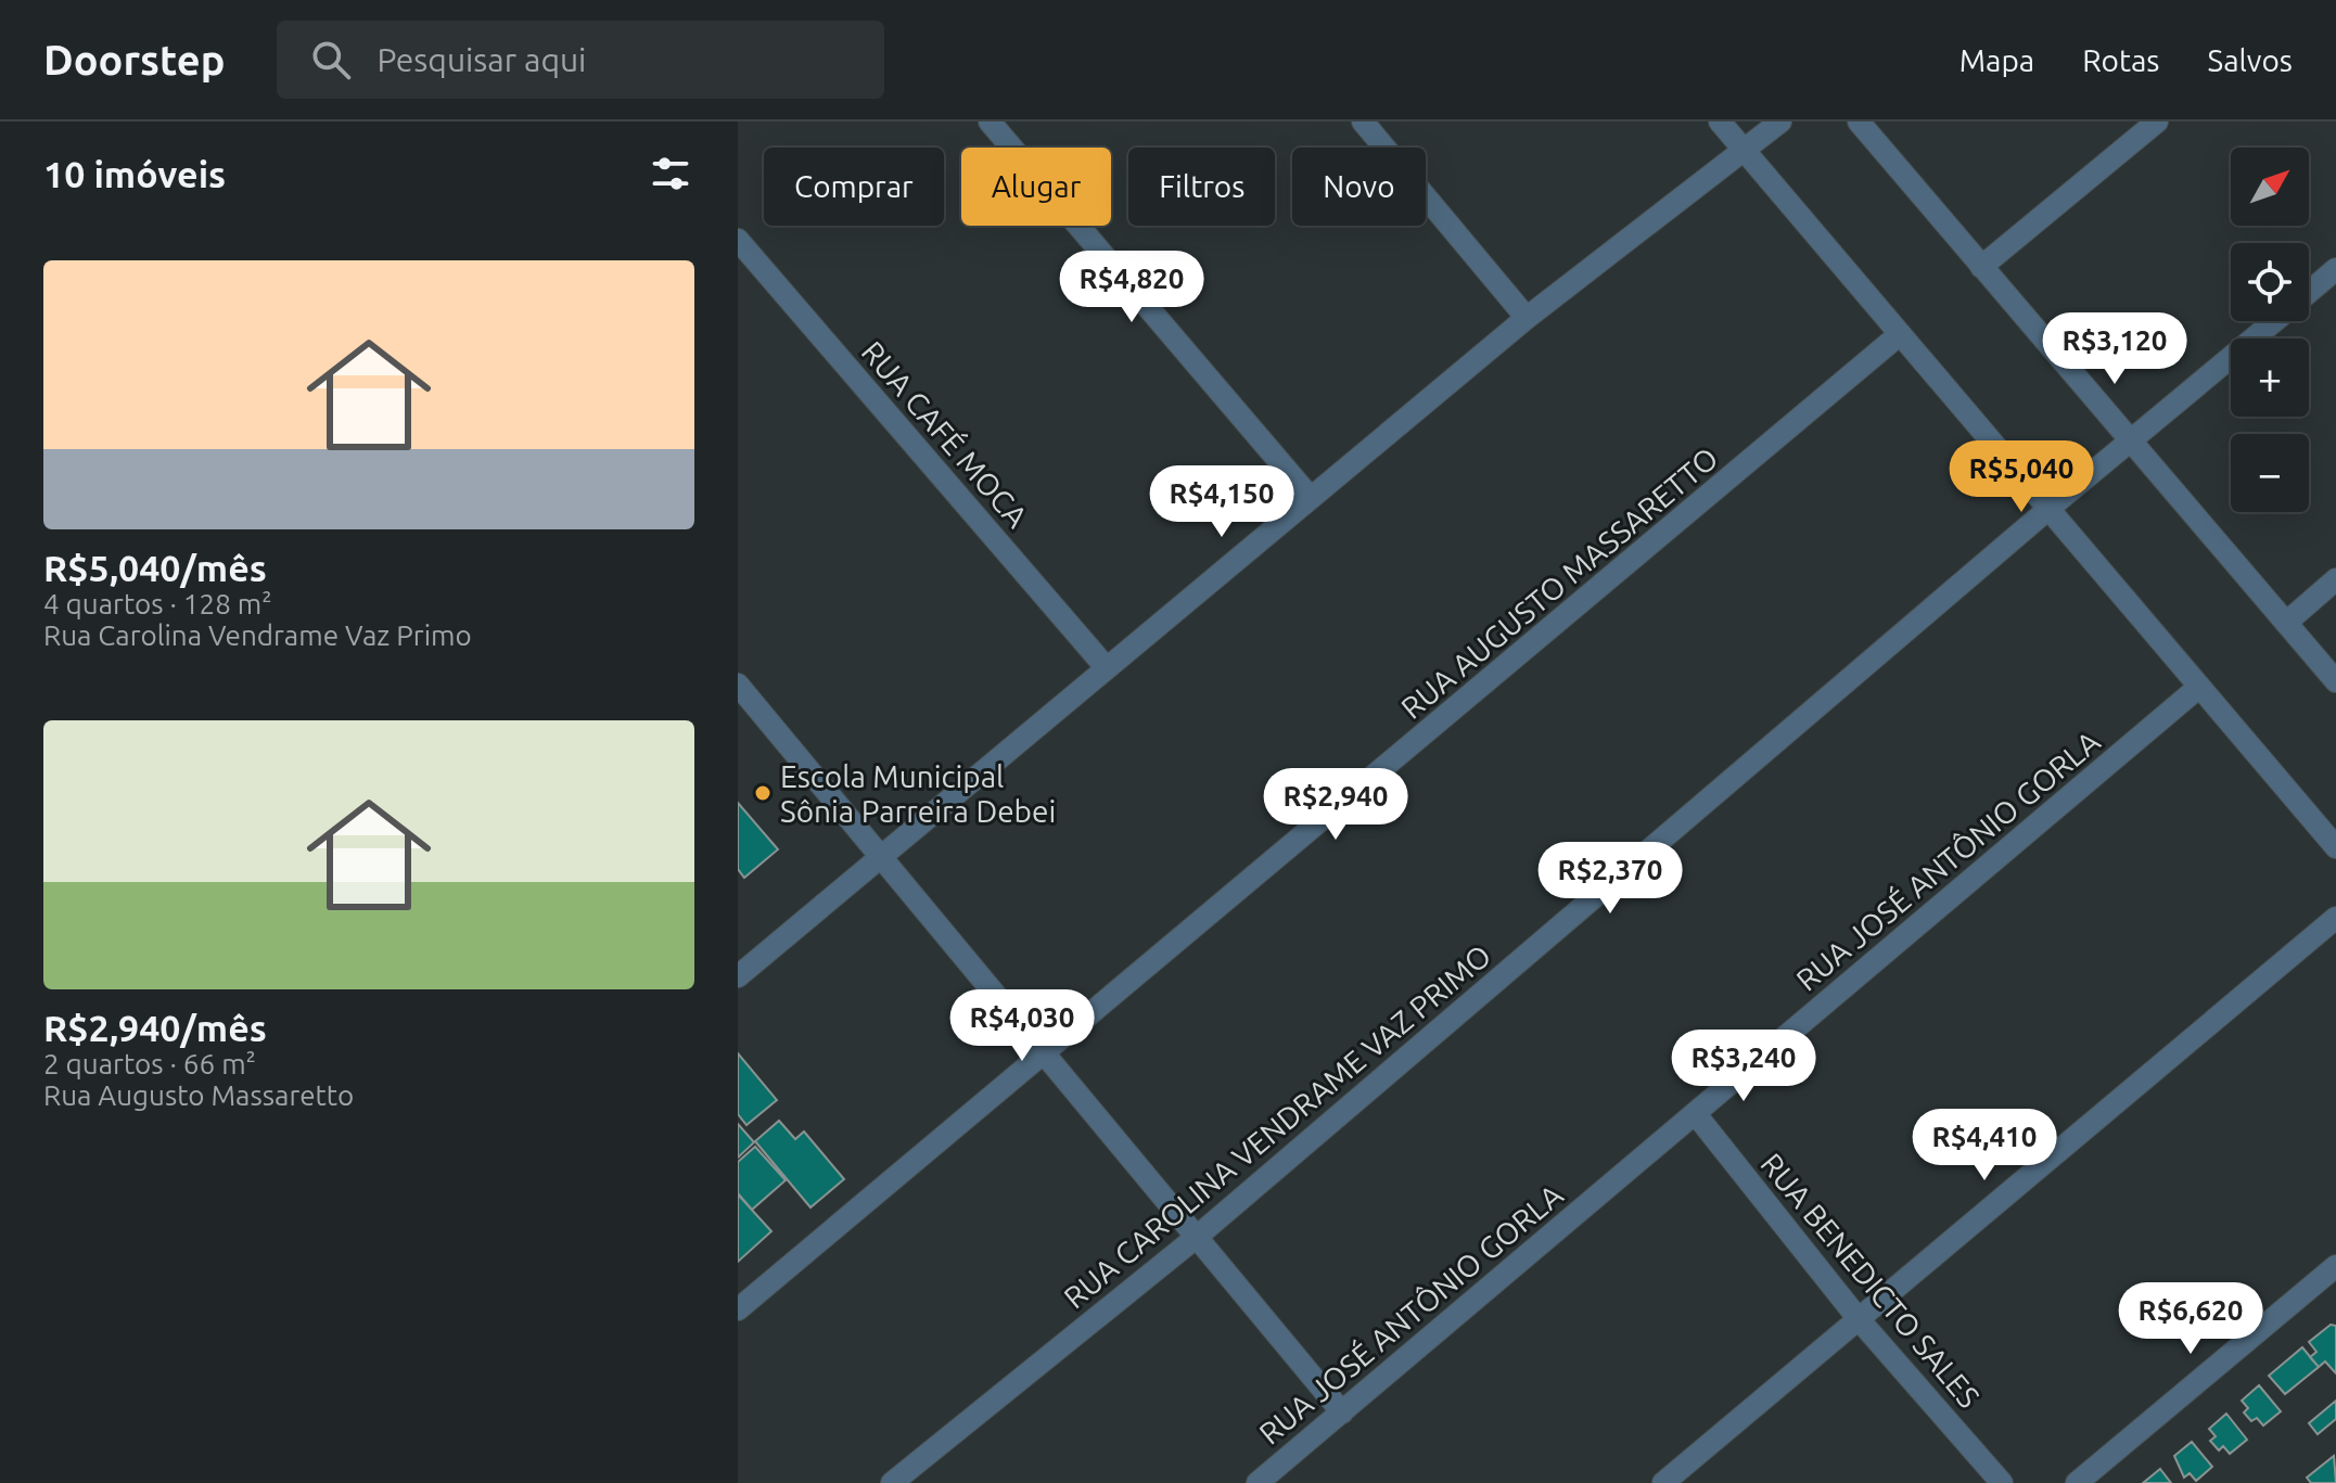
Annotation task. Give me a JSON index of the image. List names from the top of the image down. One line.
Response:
{"streets":{"street":["RUA CAFÉ MOCA","RUA AUGUSTO MASSARETTO","RUA JOSÉ ANTÔNIO GORLA","RUA CAROLINA VENDRAME VAZ PRIMO","RUA BENEDICTO SALES"]},"crossings":[["RUA JOSÉ ANTÔNIO GORLA","RUA BENEDICTO SALES"]],"places":["Escola Municipal Sônia Parreira Debei"],"north":"top right","page":{"header":"Doorstep","search":"Pesquisar aqui","nav":["Mapa","Rotas","Salvos"],"heading":"10 imóveis","map_buttons":["+","−"],"chip":["Comprar","Alugar","Filtros","Novo"],"list":[{"name":"R$5,040/mês","note":"4 quartos · 128 m² · Rua Carolina Vendrame Vaz Primo"},{"name":"R$2,940/mês","note":"2 quartos · 66 m² · Rua Augusto Massaretto"}],"price":["R$4,820","R$3,120","R$5,040","R$4,150","R$2,940","R$2,370","R$4,030","R$3,240","R$4,410","R$6,620"]}}
